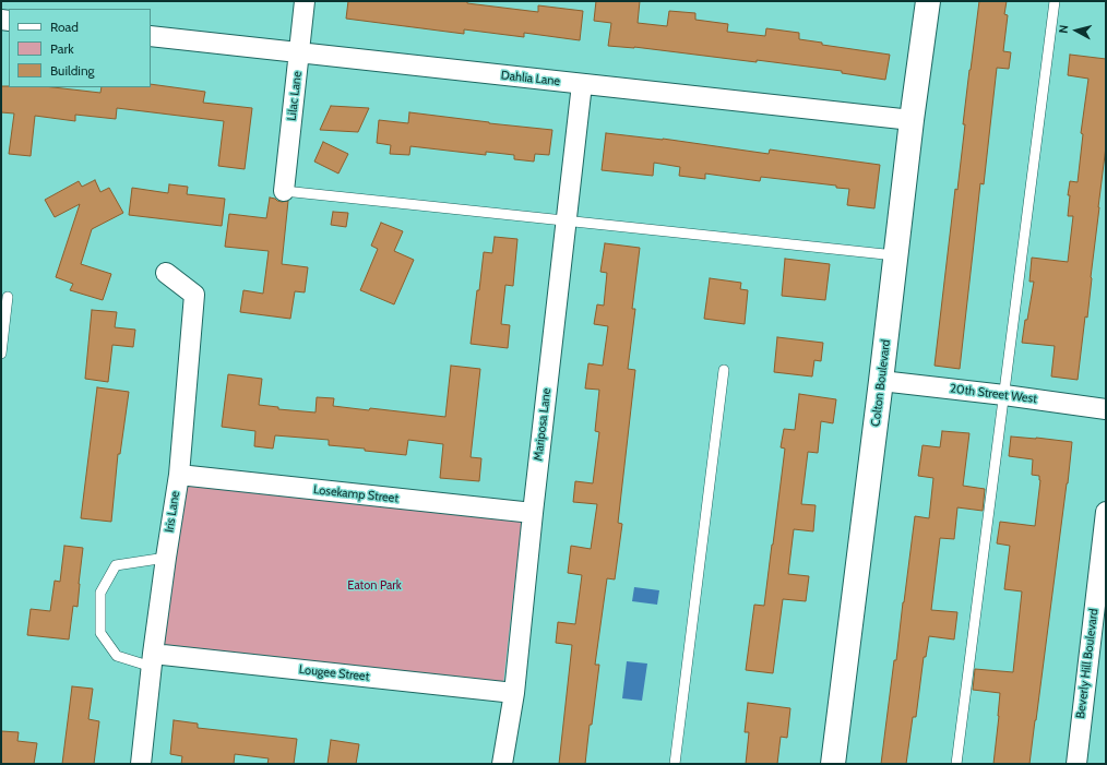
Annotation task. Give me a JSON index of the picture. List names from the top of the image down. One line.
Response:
{"streets":{"street":["Dahlia Lane","Lilac Lane","Colton Boulevard","20th Street West","Mariposa Lane","Losekamp Street","Iris Lane","Beverly Hill Boulevard","Lougee Street"]},"crossings":[["Dahlia Lane","Lilac Lane"],["Dahlia Lane","Colton Boulevard"],["Dahlia Lane","Mariposa Lane"],["Colton Boulevard","20th Street West"],["Mariposa Lane","Losekamp Street"],["Mariposa Lane","Lougee Street"],["Losekamp Street","Iris Lane"],["Iris Lane","Lougee Street"]],"parks":["Eaton Park"],"legend":["Road","Park","Building"],"north":"left"}
